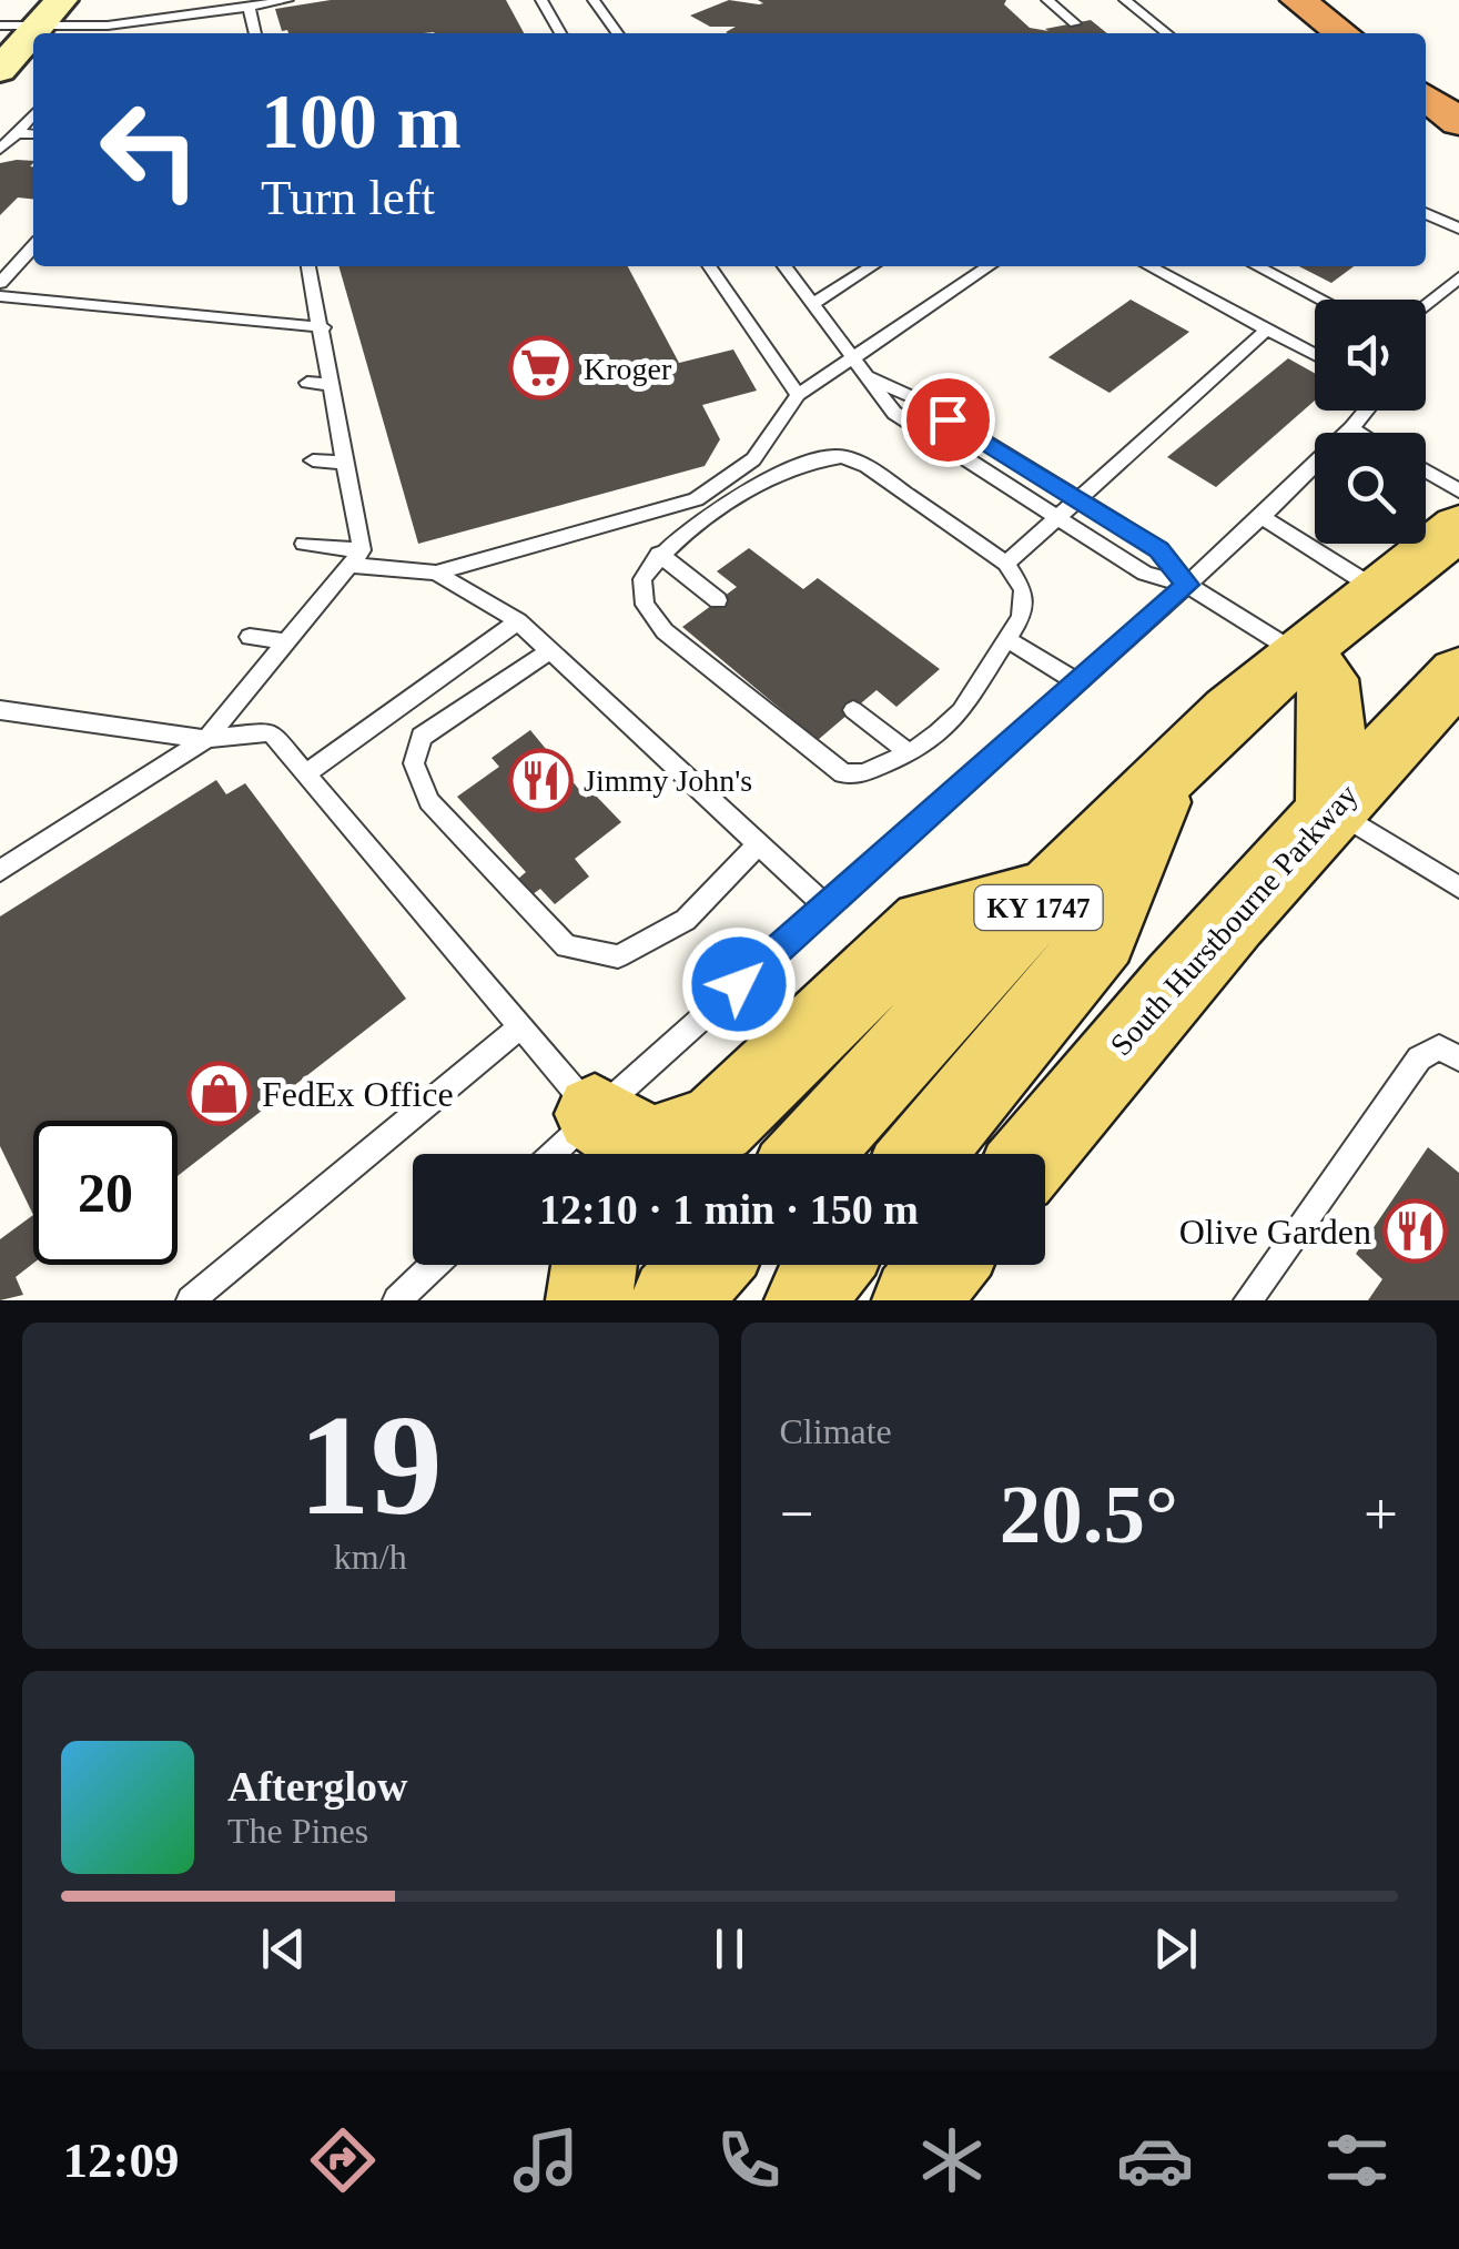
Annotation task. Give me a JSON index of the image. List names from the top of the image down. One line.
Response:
{"streets":{"main road":["KY 1747","South Hurstbourne Parkway"]},"places":{"supermarket":["Kroger"],"restaurant":["Jimmy John's","Olive Garden"],"shop":["FedEx Office"]},"page":{"turn":["100 m","Turn left"],"limit":"20","trip":"12:10 · 1 min · 150 m","tile":[["19","km/h"],"Climate"],"heat":["−","20.5°","+"],"song":["Afterglow","The Pines"],"tabs":"12:09"}}
